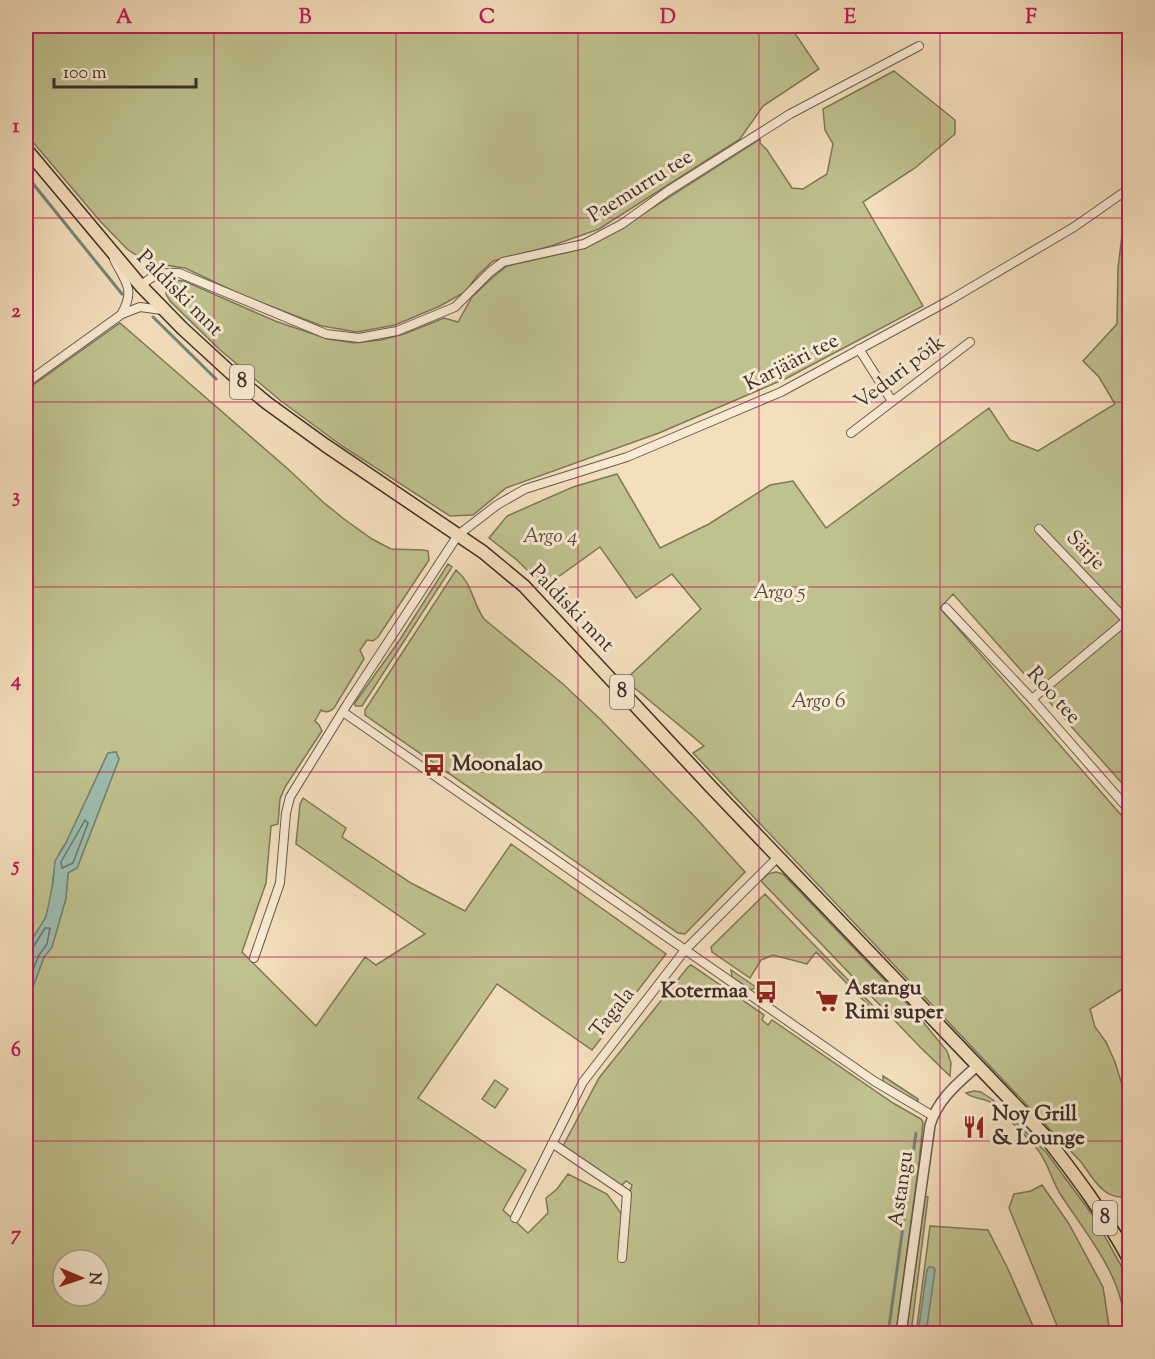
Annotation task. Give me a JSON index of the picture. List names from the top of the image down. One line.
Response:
{"streets":{"main road":["Paldiski mnt","8"],"street":["Paemurru tee","Karjääri tee","Veduri põik","Särje","Roo tee","Tagala","Astangu"]},"crossings":[["Paemurru tee","Paldiski mnt"],["Paldiski mnt","Karjääri tee"],["Paldiski mnt","Tagala"],["Paldiski mnt","Astangu"]],"parks":["Argo 4","Argo 5","Argo 6"],"places":{"bus stop":["Moonalao","Kotermaa"],"supermarket":["Astangu Rimi super"],"restaurant":["Noy Grill & Lounge"]},"scale_bar":"100 m","north":"right","grid":{"columns":["A","B","C","D","E","F"],"rows":["1","2","3","4","5","6","7"]}}
